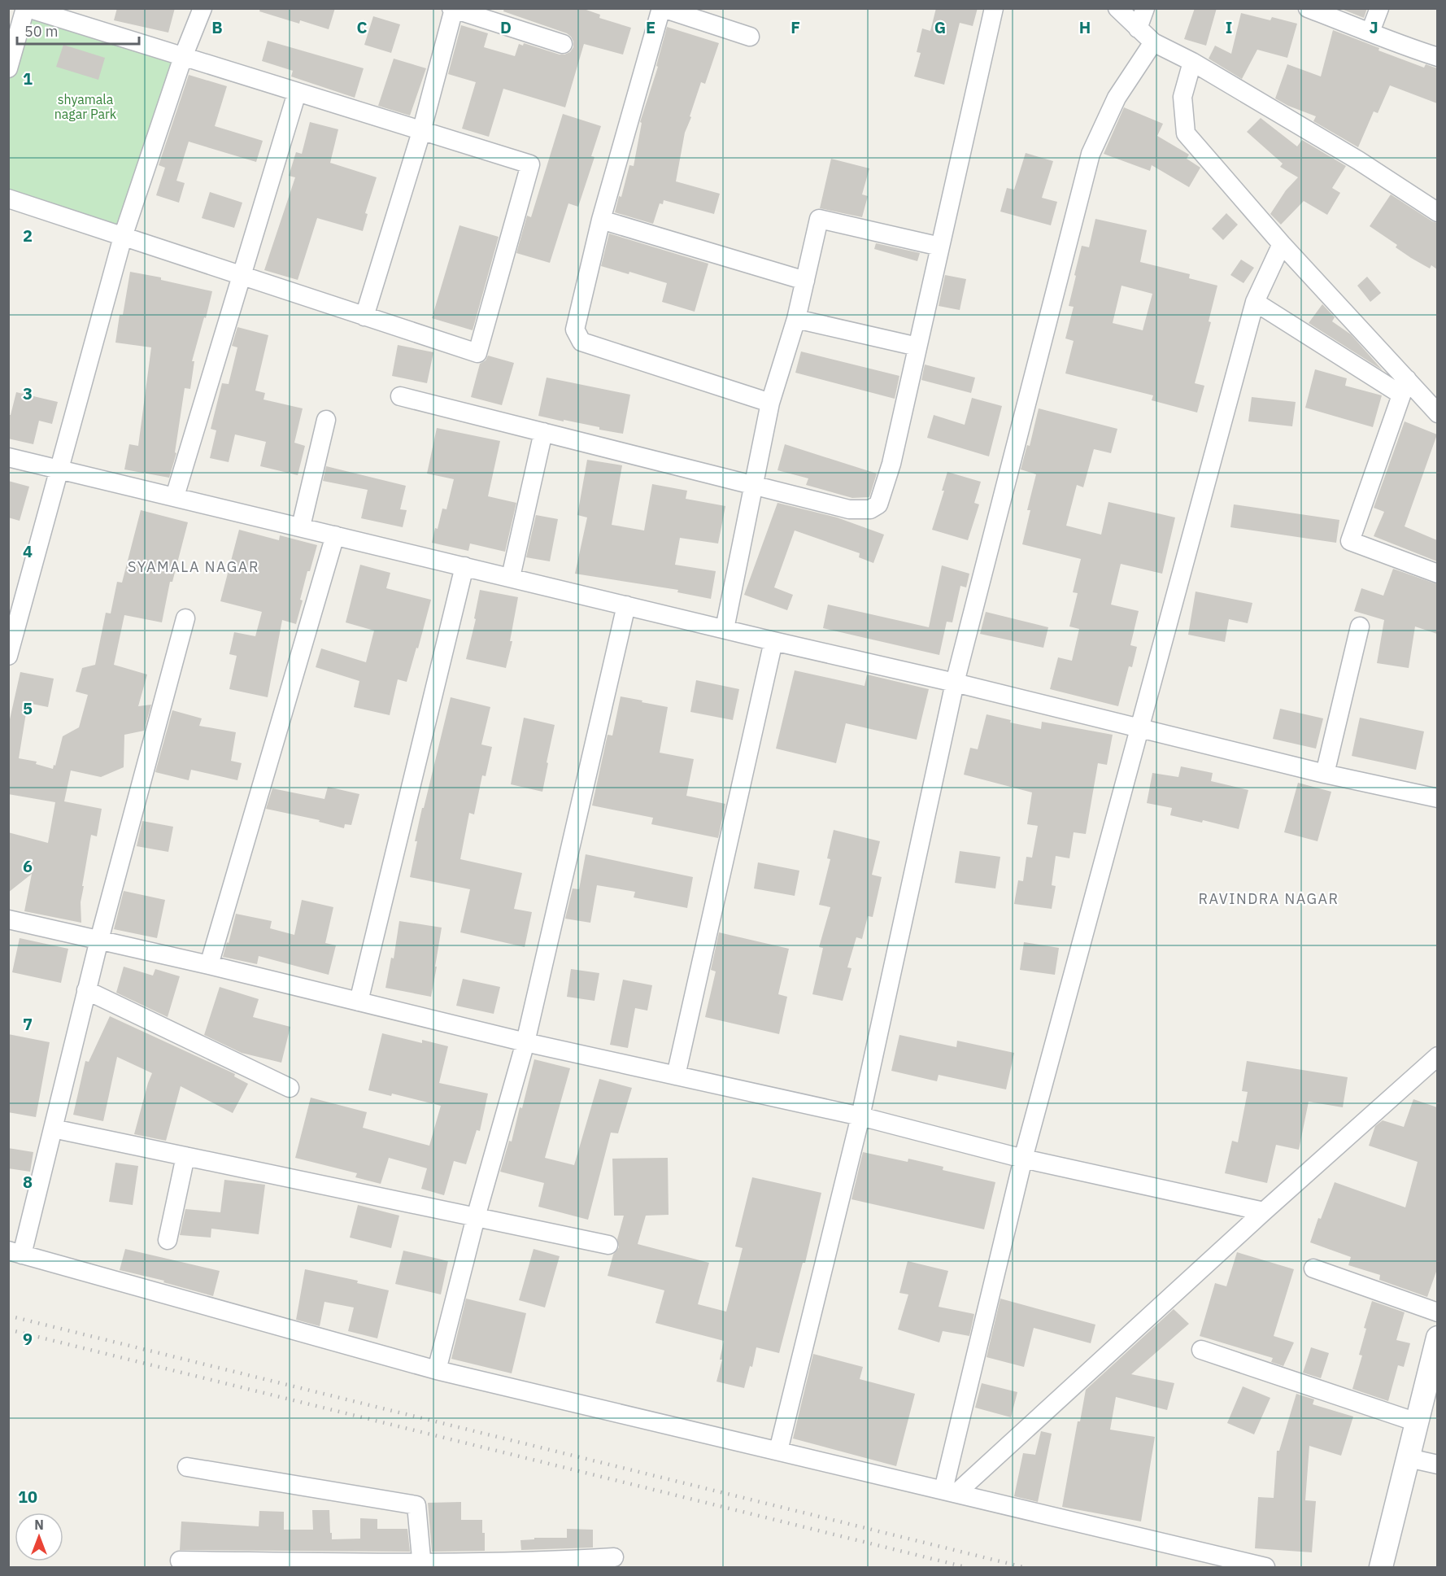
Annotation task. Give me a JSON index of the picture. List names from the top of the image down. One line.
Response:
{"districts":["SYAMALA NAGAR","RAVINDRA NAGAR"],"parks":["shyamala nagar Park"],"scale_bar":"50 m","north":"top","grid":{"columns":["B","C","D","E","F","G","H","I","J"],"rows":["1","2","3","4","5","6","7","8","9","10"]}}
